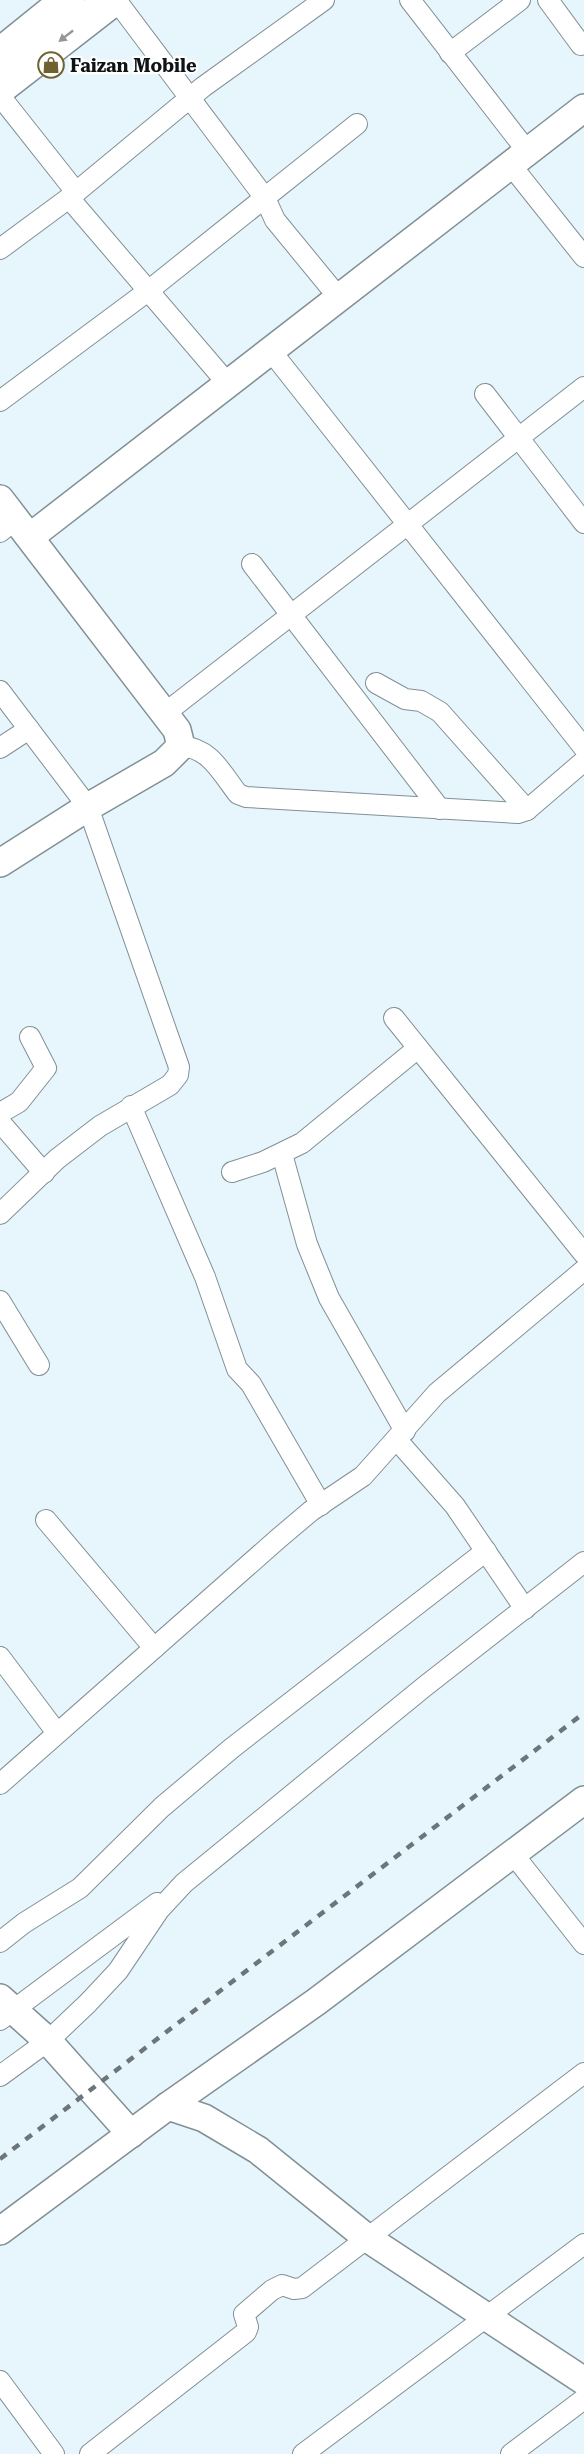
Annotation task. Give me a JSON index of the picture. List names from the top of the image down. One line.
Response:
{"places":{"shop":["Faizan Mobile"]}}
